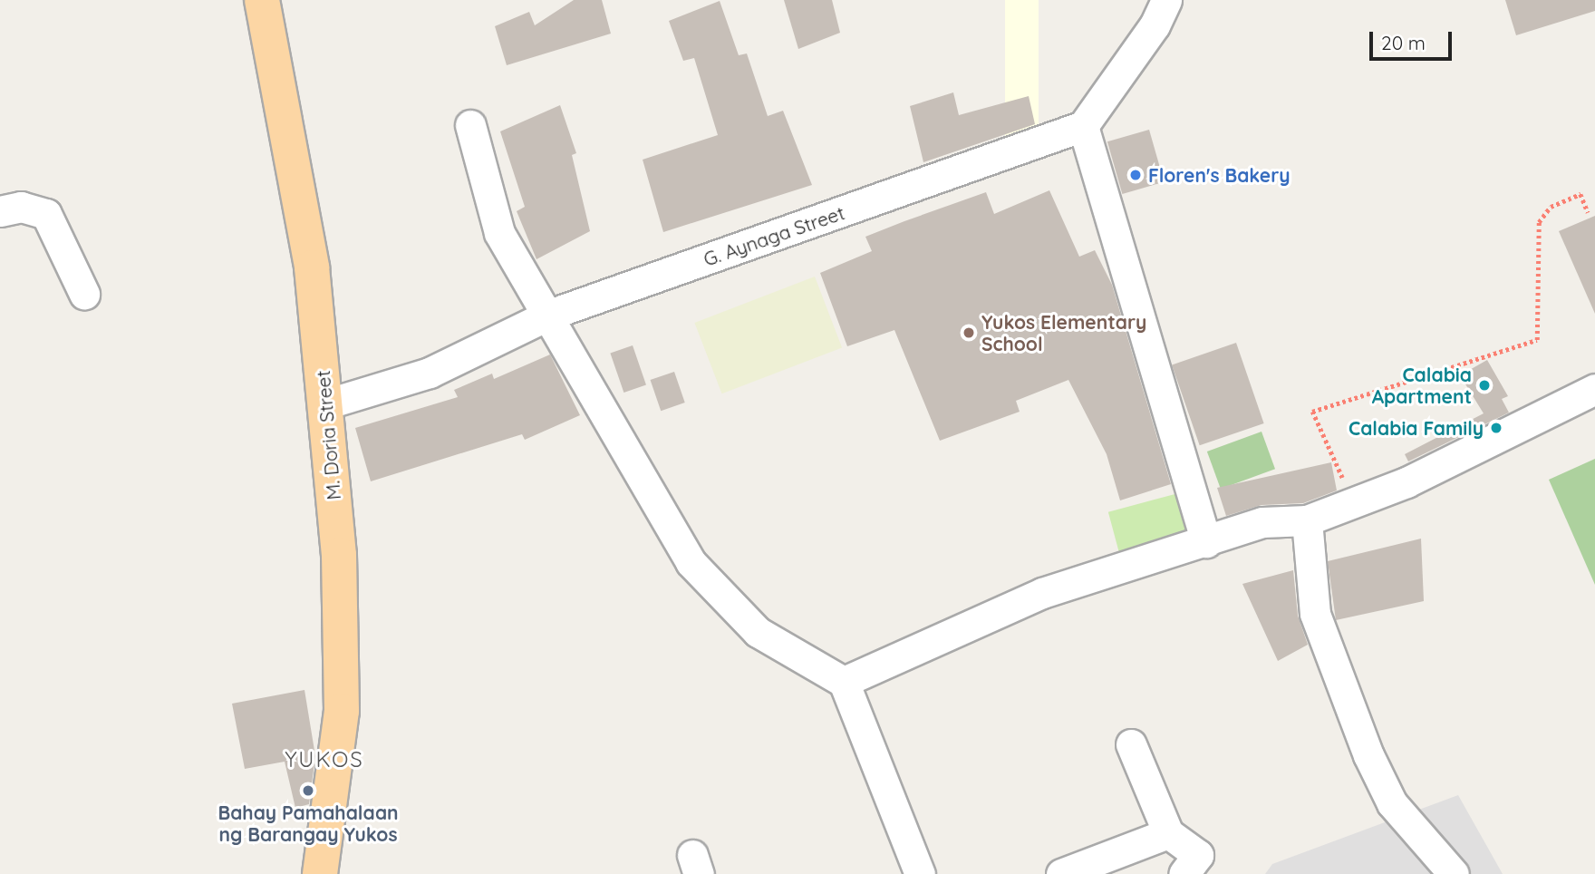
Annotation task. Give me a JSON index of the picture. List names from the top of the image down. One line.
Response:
{"streets":{"main road":["M. Doria Street"],"street":["G. Aynaga Street"]},"crossings":[["G. Aynaga Street","M. Doria Street"]],"districts":["YUKOS"],"places":["Floren's Bakery","Yukos Elementary School","Calabia Apartment","Calabia Family","Bahay Pamahalaan ng Barangay Yukos"],"scale_bar":"20 m"}
